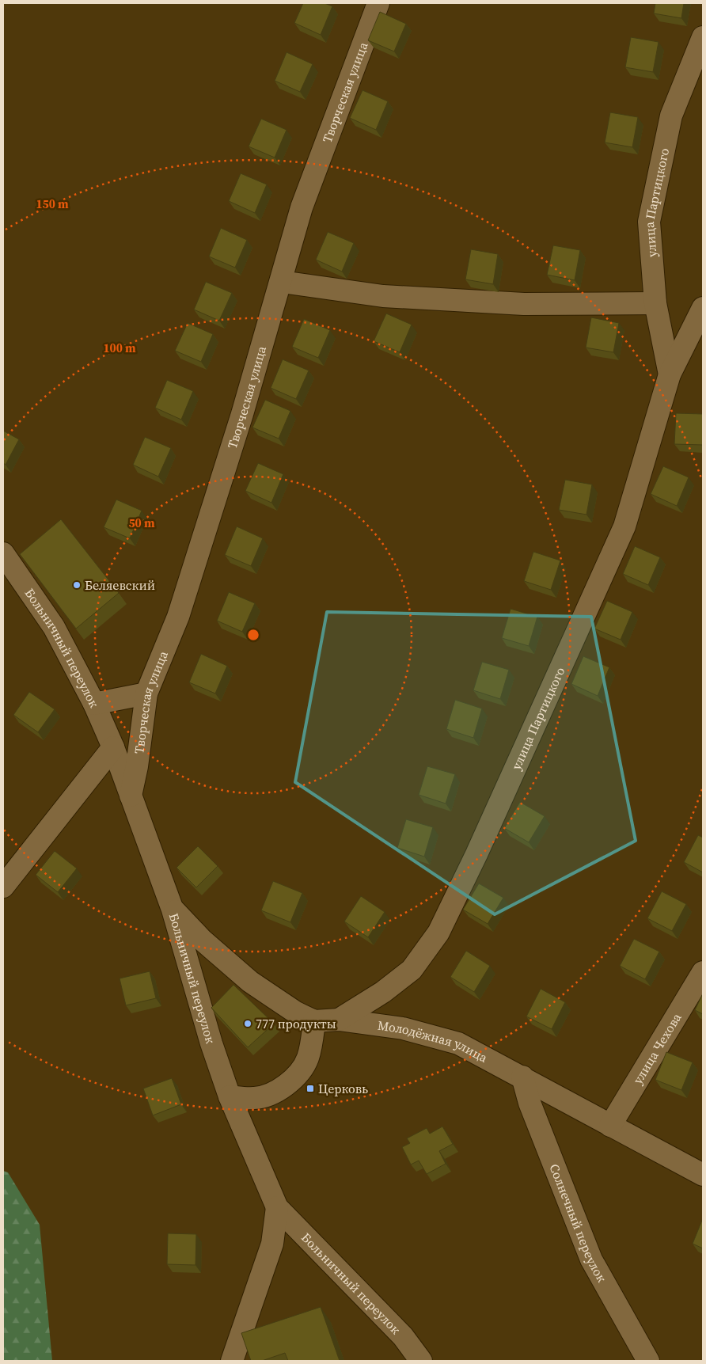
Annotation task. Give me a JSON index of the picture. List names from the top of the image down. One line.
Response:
{"streets":{"street":["Творческая улица","улица Партицкого","Больничный переулок","Молодёжная улица","улица Чехова","Солнечный переулок"]},"crossings":[["Творческая улица","Больничный переулок"],["улица Партицкого","Молодёжная улица"],["Молодёжная улица","улица Чехова"],["Молодёжная улица","Солнечный переулок"]],"places":{"other":["Беляевский","777 продукты"],"transit":["Церковь"]},"rings":["150 m","100 m","50 m"]}
